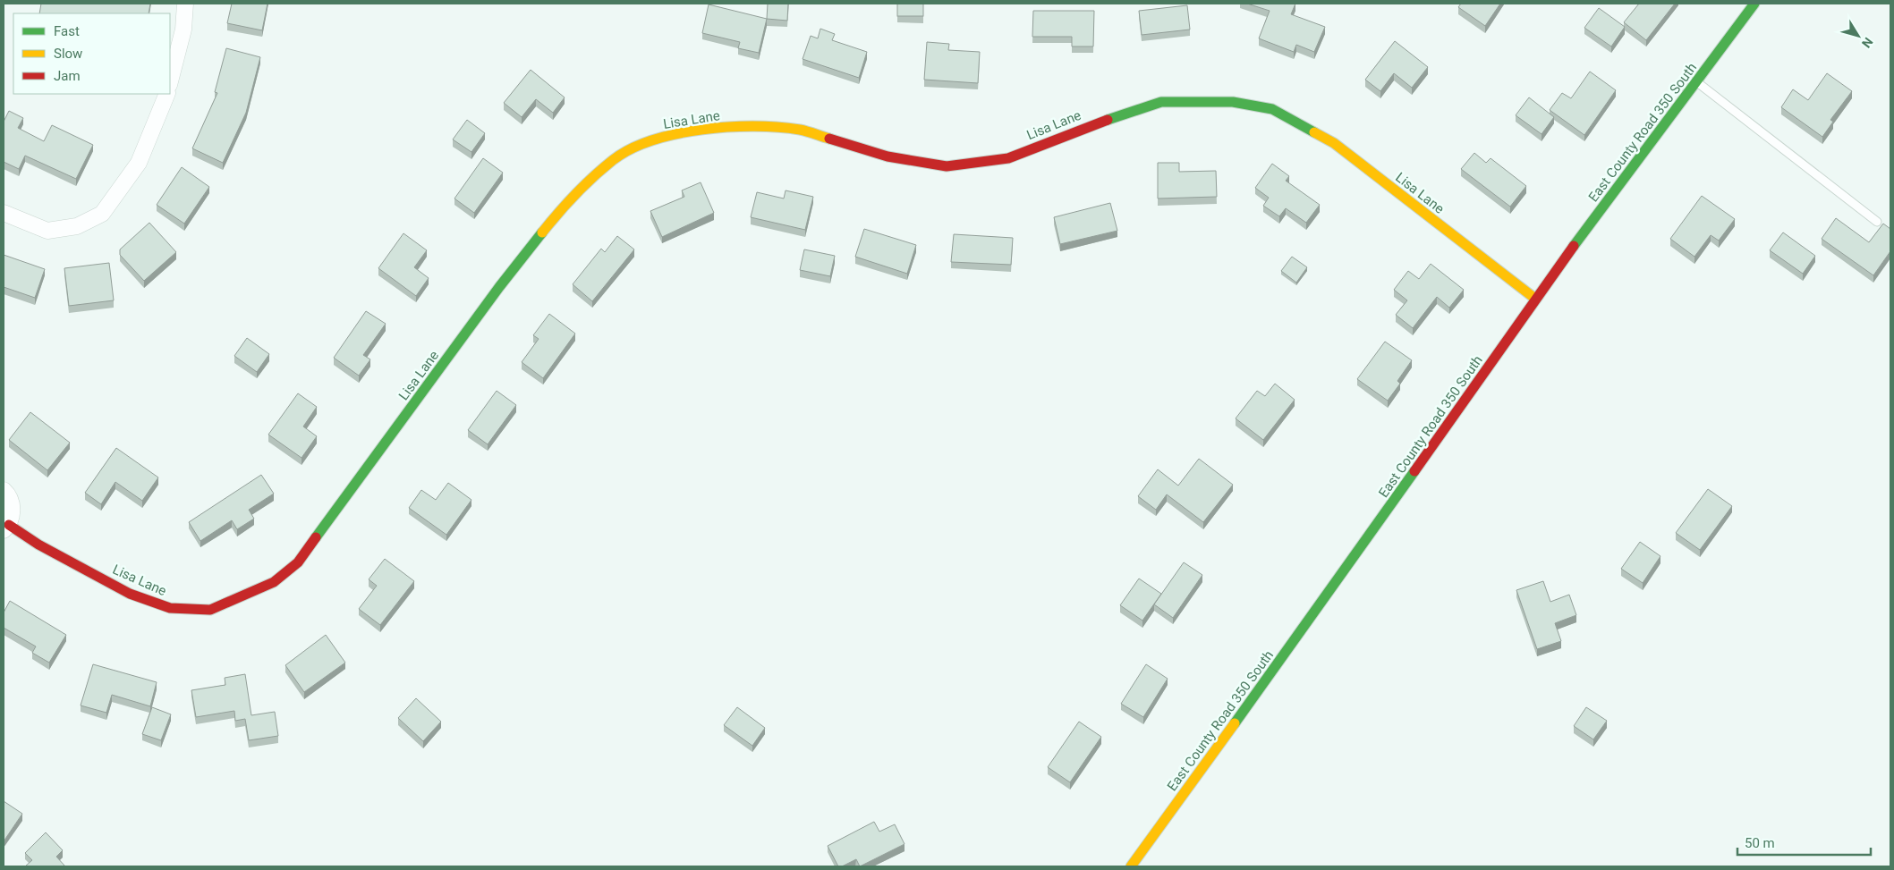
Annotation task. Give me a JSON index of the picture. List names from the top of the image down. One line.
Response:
{"streets":{"street":["Lisa Lane","East County Road 350 South"]},"crossings":[["Lisa Lane","East County Road 350 South"]],"legend":["Fast","Slow","Jam"],"scale_bar":"50 m","north":"bottom right"}
